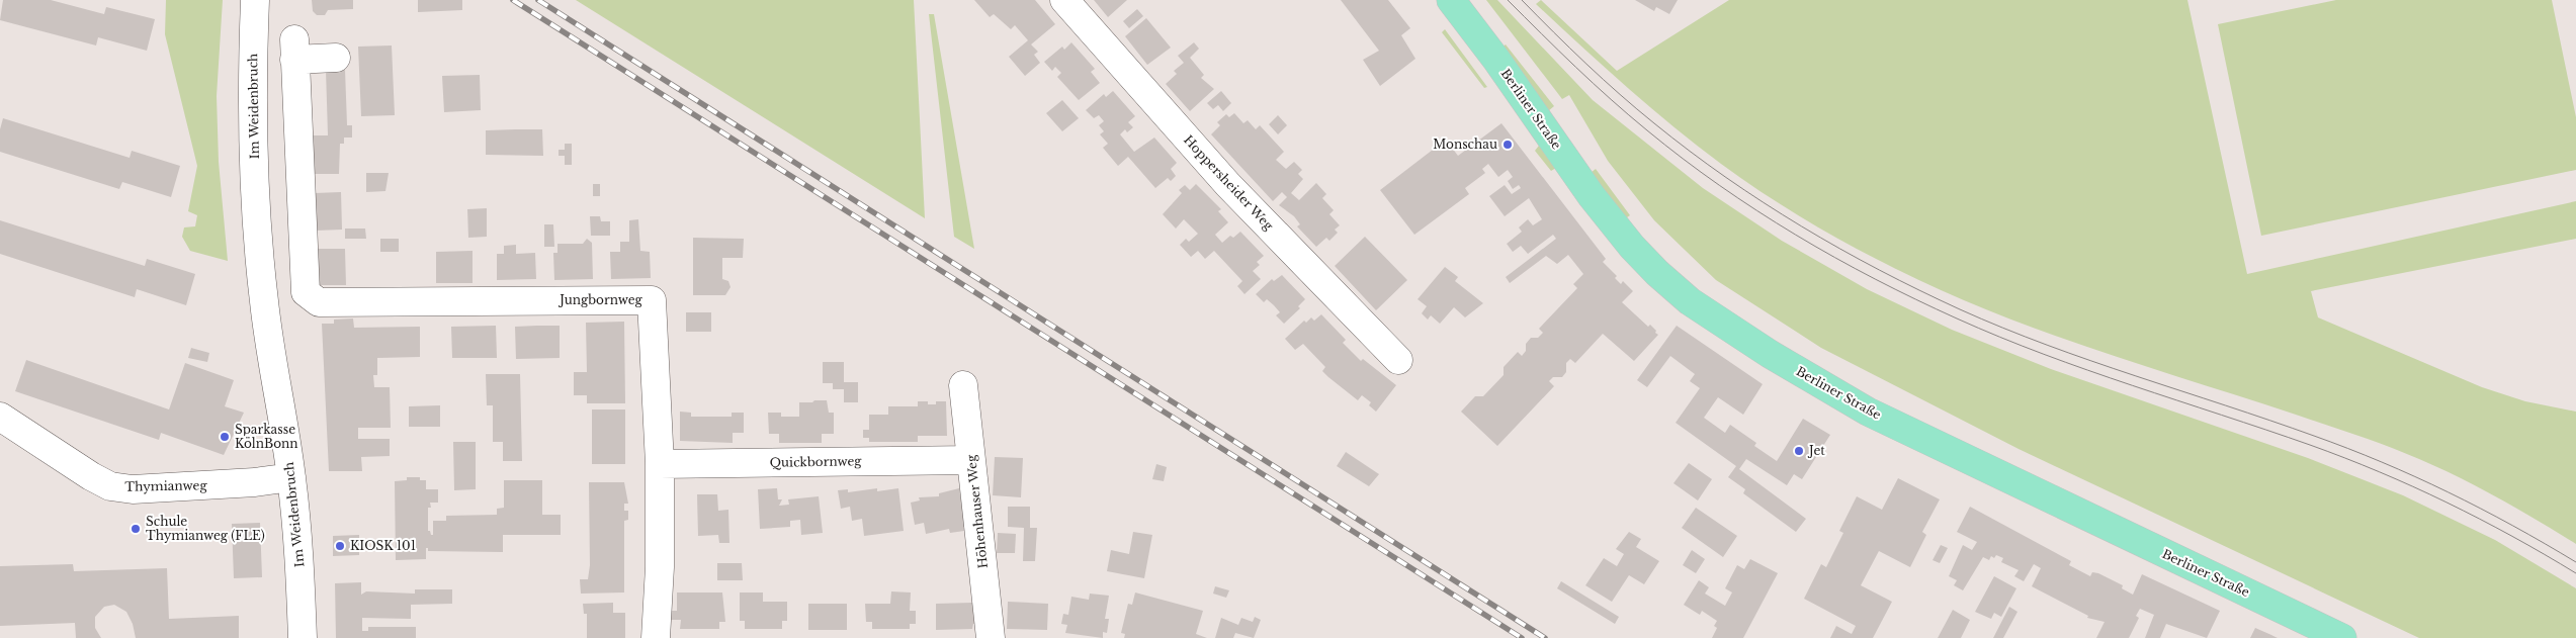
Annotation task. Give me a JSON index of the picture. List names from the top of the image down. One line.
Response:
{"streets":{"main road":["Berliner Straße"],"street":["Im Weidenbruch","Hoppersheider Weg","Jungbornweg","Quickbornweg","Thymianweg","Höhenhauser Weg"]},"crossings":[["Im Weidenbruch","Thymianweg"],["Jungbornweg","Quickbornweg"],["Quickbornweg","Höhenhauser Weg"]],"places":["Monschau","Sparkasse KölnBonn","Jet","Schule Thymianweg (FLE)","KIOSK 101"]}
